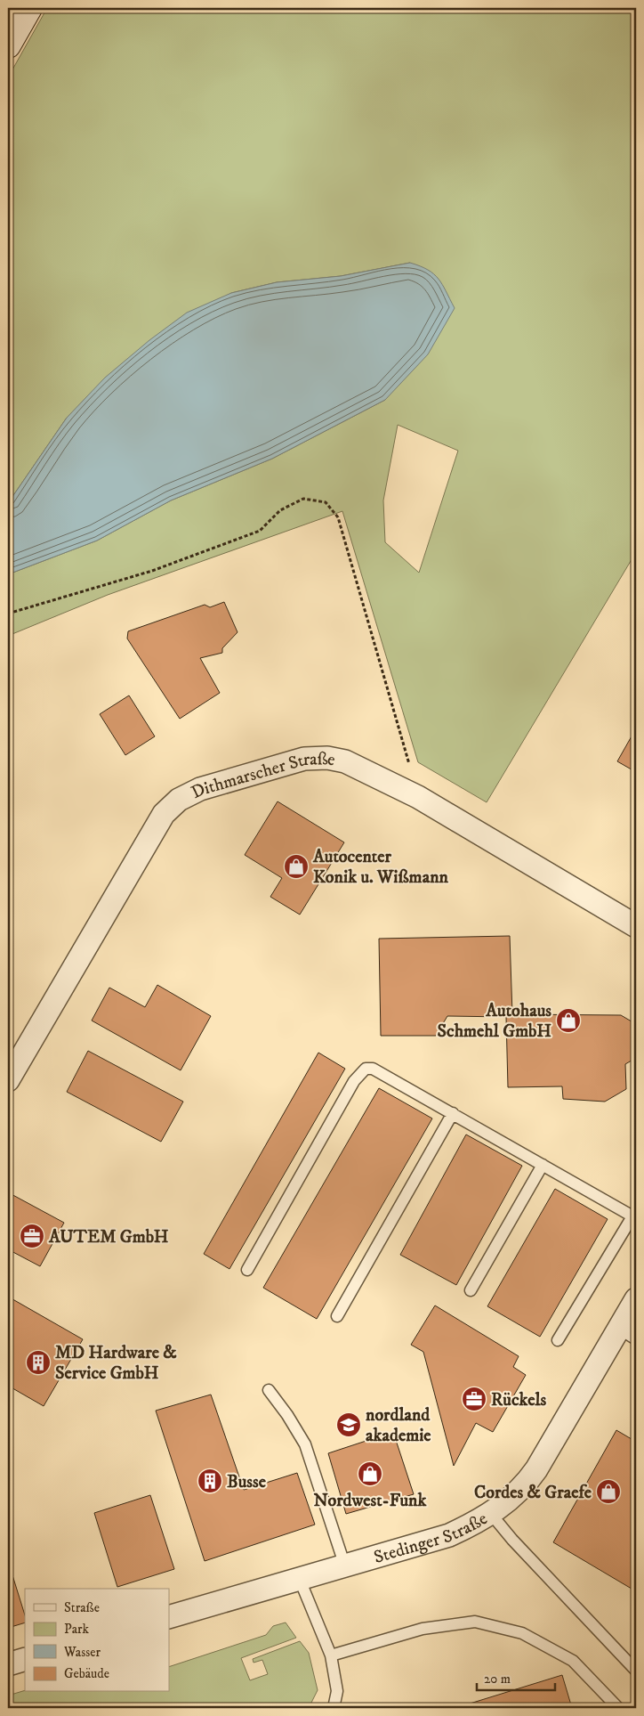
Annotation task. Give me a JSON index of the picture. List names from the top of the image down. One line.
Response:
{"streets":{"street":["Dithmarscher Straße","Stedinger Straße"]},"places":{"shop":["Autocenter Konik u. Wißmann","Autohaus Schmehl GmbH","Nordwest-Funk","Cordes & Graefe"],"office":["AUTEM GmbH","Rückels"],"building":["MD Hardware & Service GmbH","Busse"],"school or university":["nordland akademie"]},"legend":["Straße","Park","Wasser","Gebäude"],"scale_bar":"20 m"}
